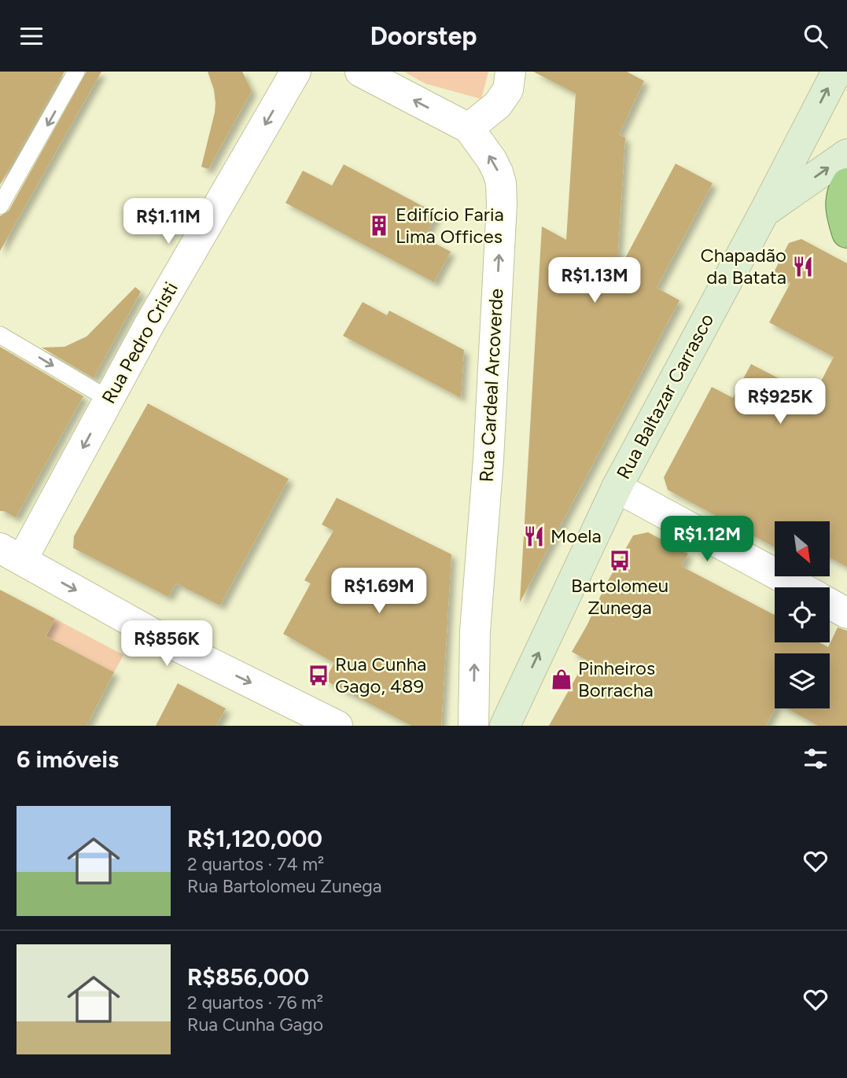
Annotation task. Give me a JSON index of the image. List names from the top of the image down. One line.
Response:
{"streets":{"main road":["Rua Baltazar Carrasco"],"street":["Rua Pedro Cristi","Rua Cardeal Arcoverde"]},"one_way":["Rua Pedro Cristi","Rua Cardeal Arcoverde","Rua Baltazar Carrasco"],"places":{"building":["Edifício Faria Lima Offices"],"restaurant":["Chapadão da Batata","Moela"],"bus stop":["Bartolomeu Zunega","Rua Cunha Gago, 489"],"shop":["Pinheiros Borracha"]},"north":"bottom right","page":{"header":"Doorstep","price":["R$1.11M","R$1.13M","R$925K","R$1.12M","R$1.69M","R$856K"],"heading":"6 imóveis","list":[{"name":"R$1,120,000","note":"2 quartos · 74 m² · Rua Bartolomeu Zunega"},{"name":"R$856,000","note":"2 quartos · 76 m² · Rua Cunha Gago"}]}}
